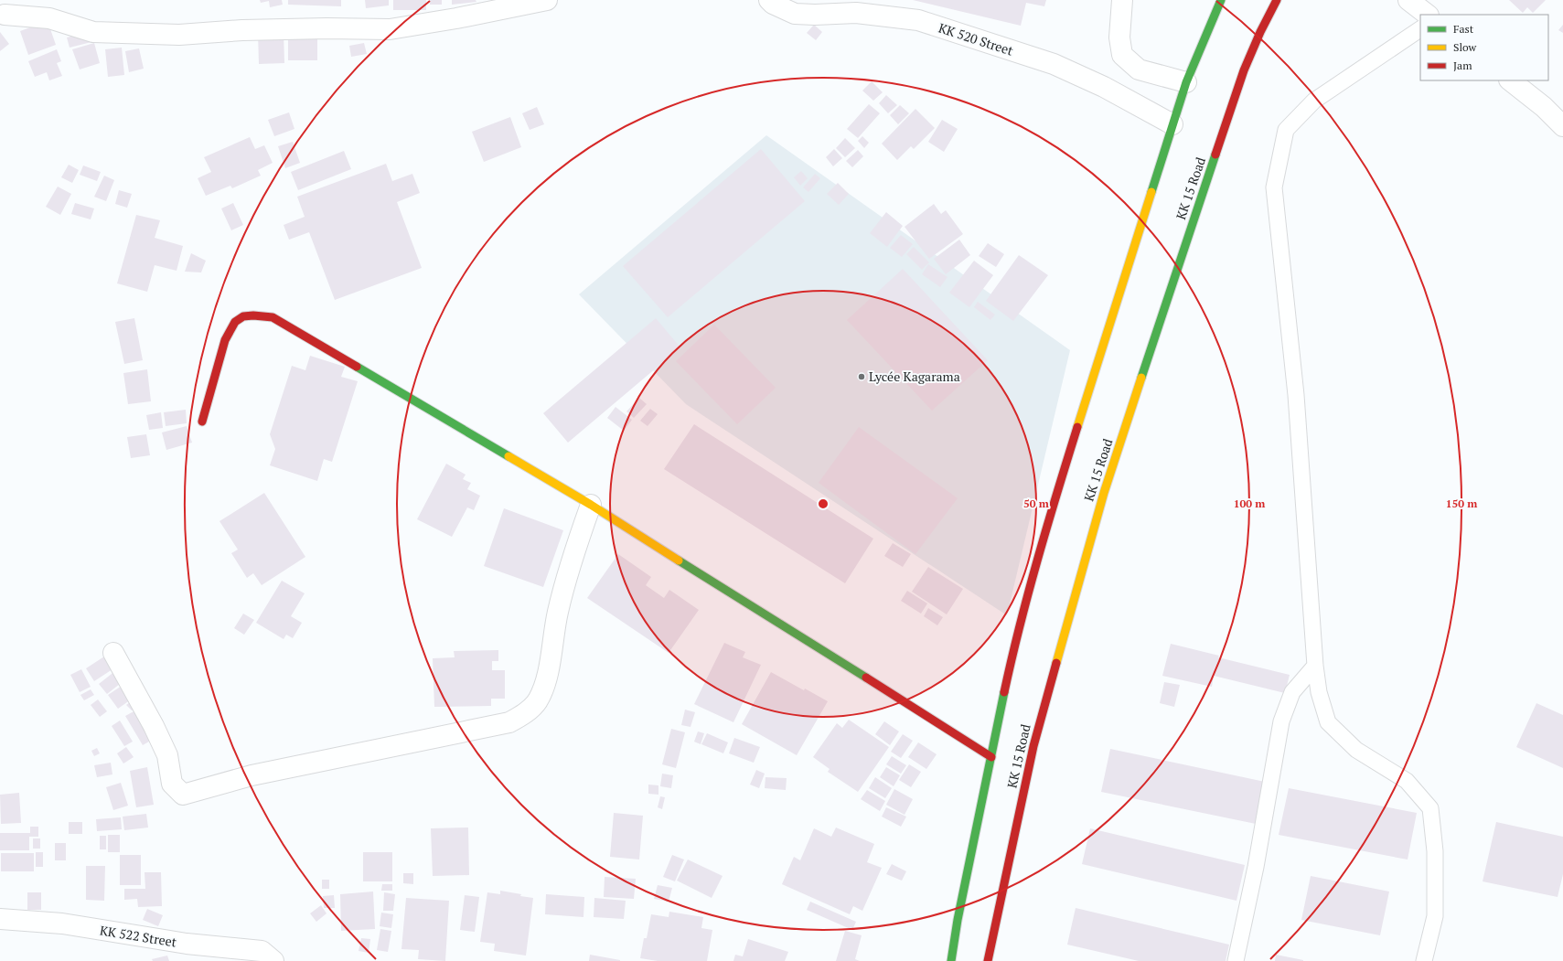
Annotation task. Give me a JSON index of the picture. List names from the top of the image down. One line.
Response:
{"streets":{"main road":["KK 15 Road"],"street":["KK 520 Street","KK 522 Street"]},"crossings":[["KK 520 Street","KK 15 Road"]],"places":["Lycée Kagarama"],"legend":["Fast","Slow","Jam"],"rings":["50 m","100 m","150 m"]}
